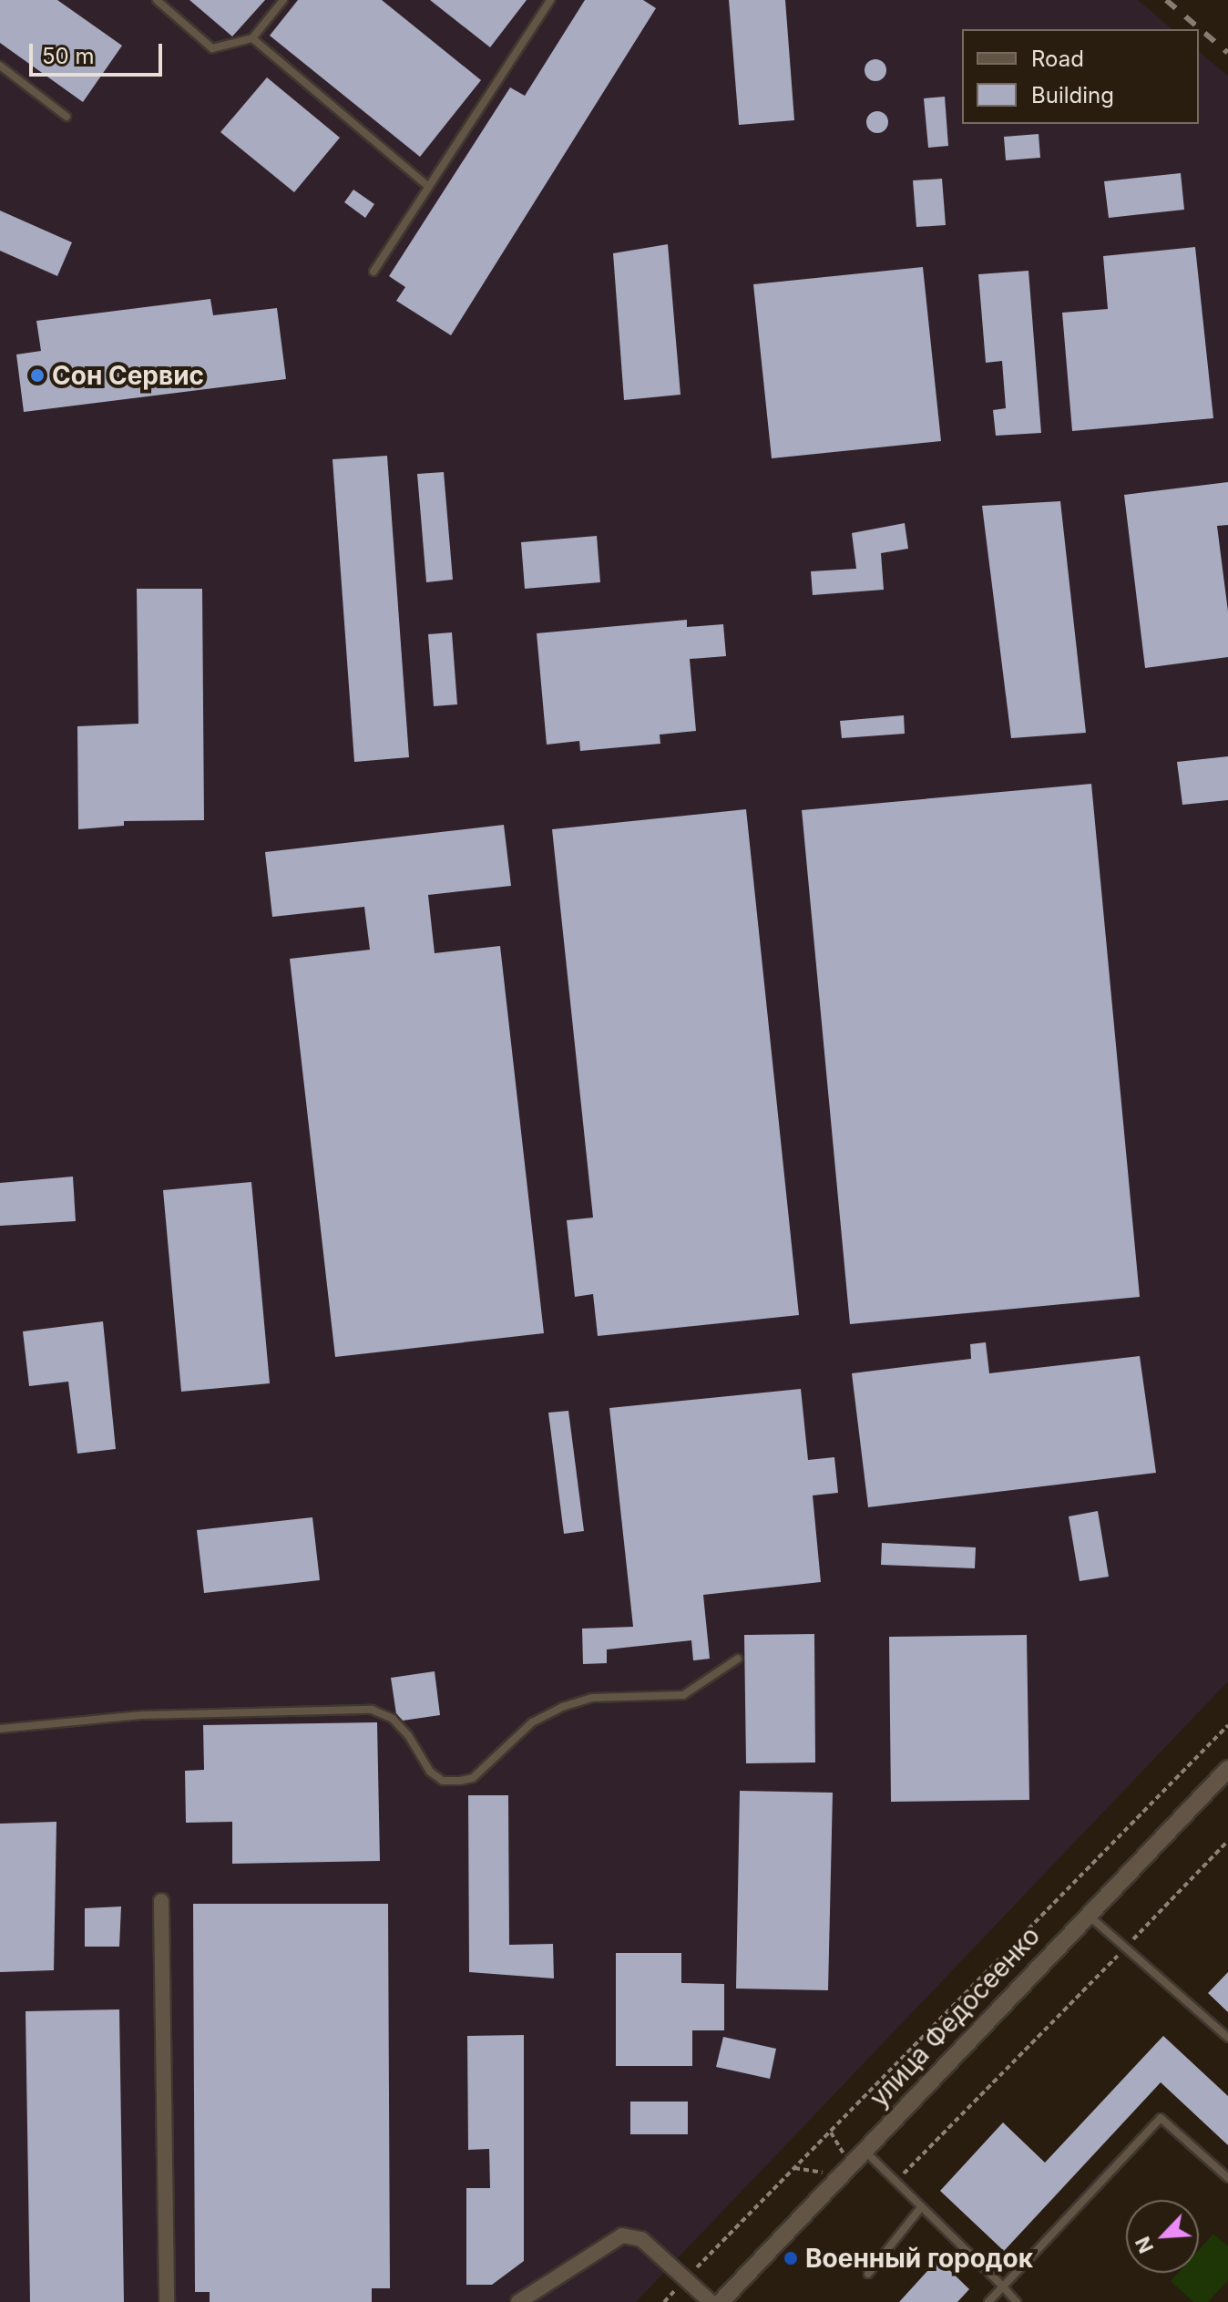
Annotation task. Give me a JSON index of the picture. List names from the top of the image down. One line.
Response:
{"streets":{"street":["улица Федосеенко"]},"places":["Сон Сервис","Военный городок"],"legend":["Road","Building"],"scale_bar":"50 m","north":"bottom left"}
